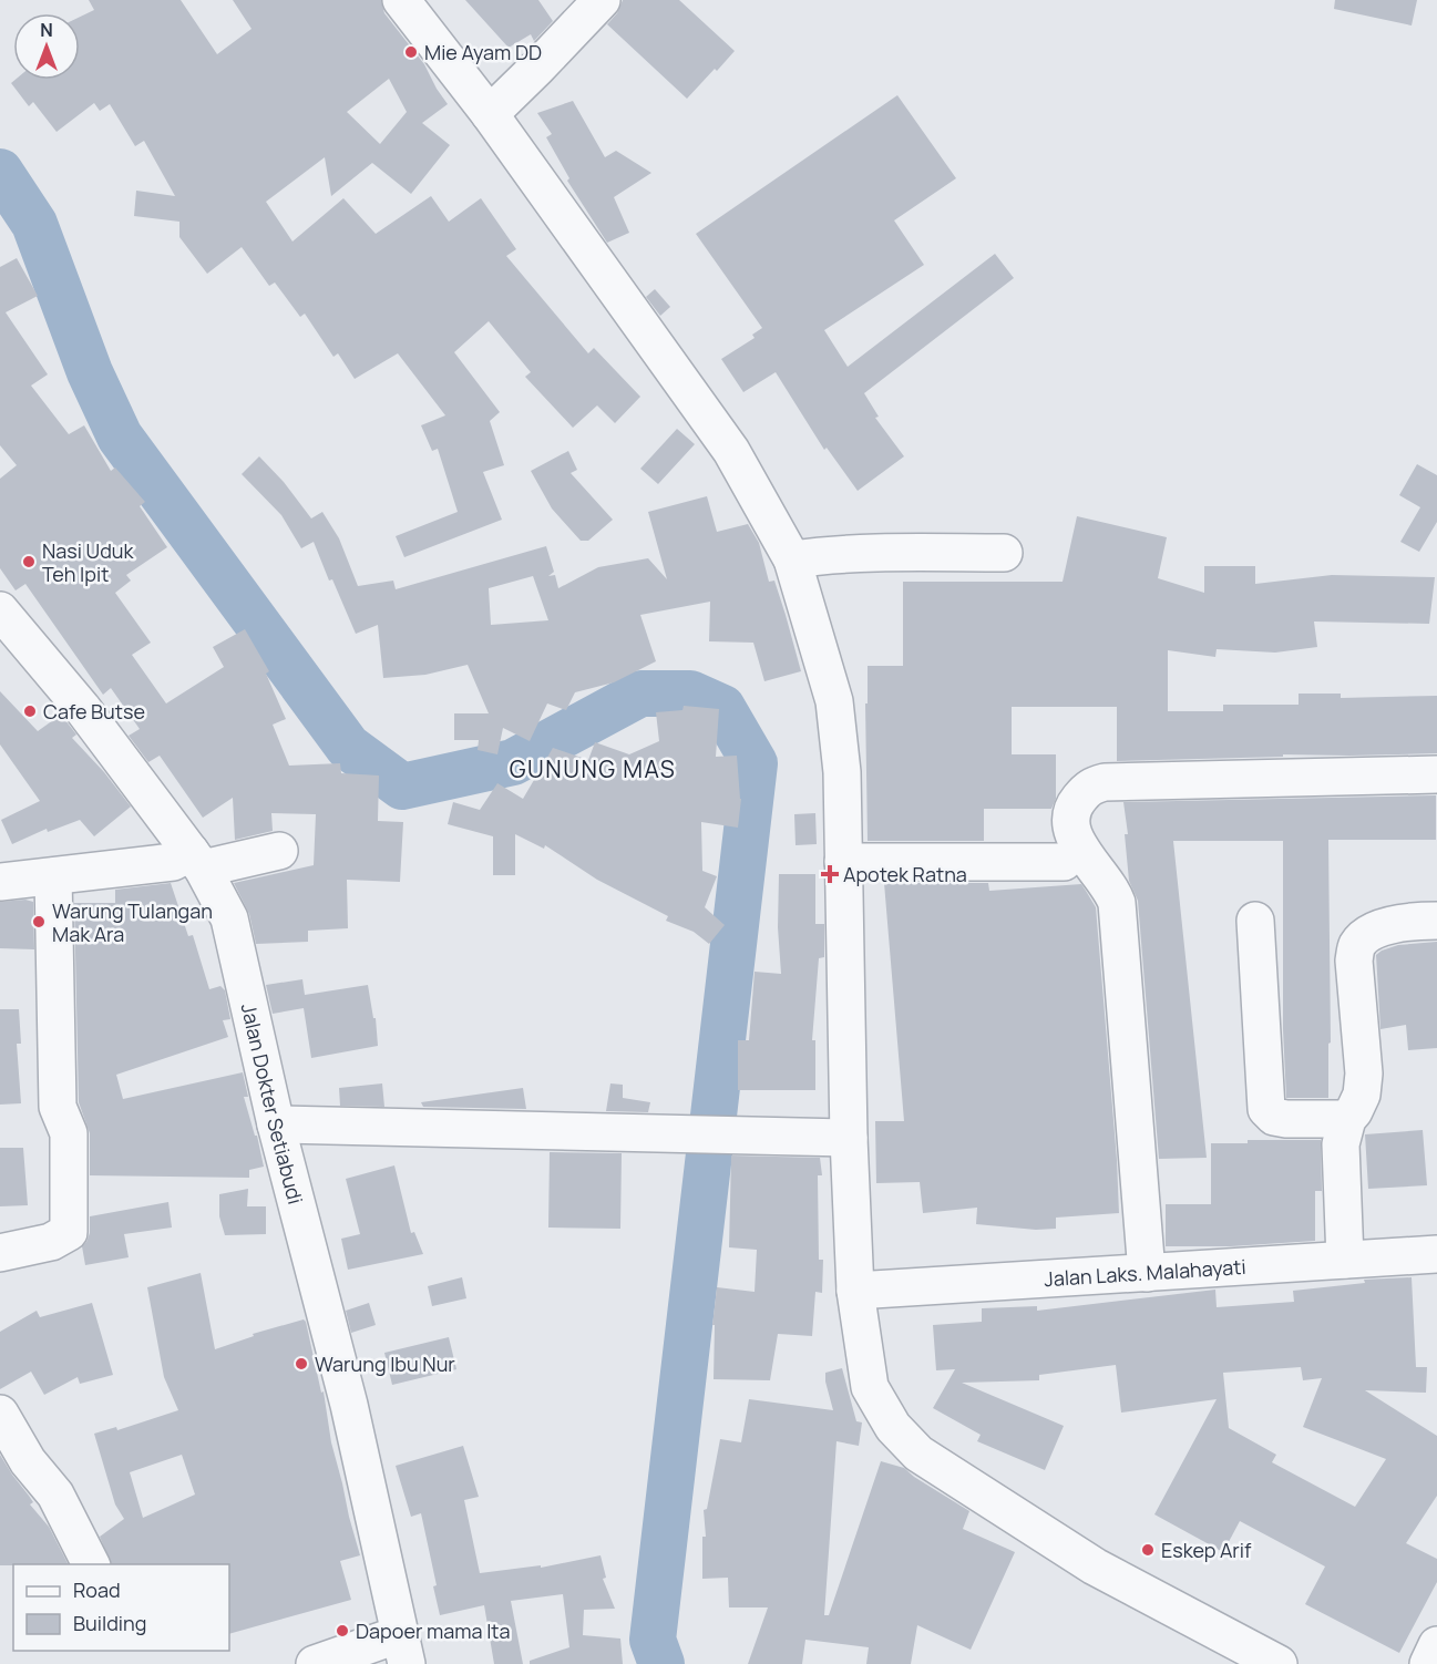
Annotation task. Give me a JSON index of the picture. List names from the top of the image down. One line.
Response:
{"streets":{"street":["Jalan Dokter Setiabudi","Jalan Laks. Malahayati"]},"districts":["GUNUNG MAS"],"places":{"other":["Mie Ayam DD","Nasi Uduk Teh Ipit","Cafe Butse","Warung Tulangan Mak Ara","Warung Ibu Nur","Eskep Arif","Dapoer mama Ita"],"health":["Apotek Ratna"]},"legend":["Road","Building"],"north":"top"}
